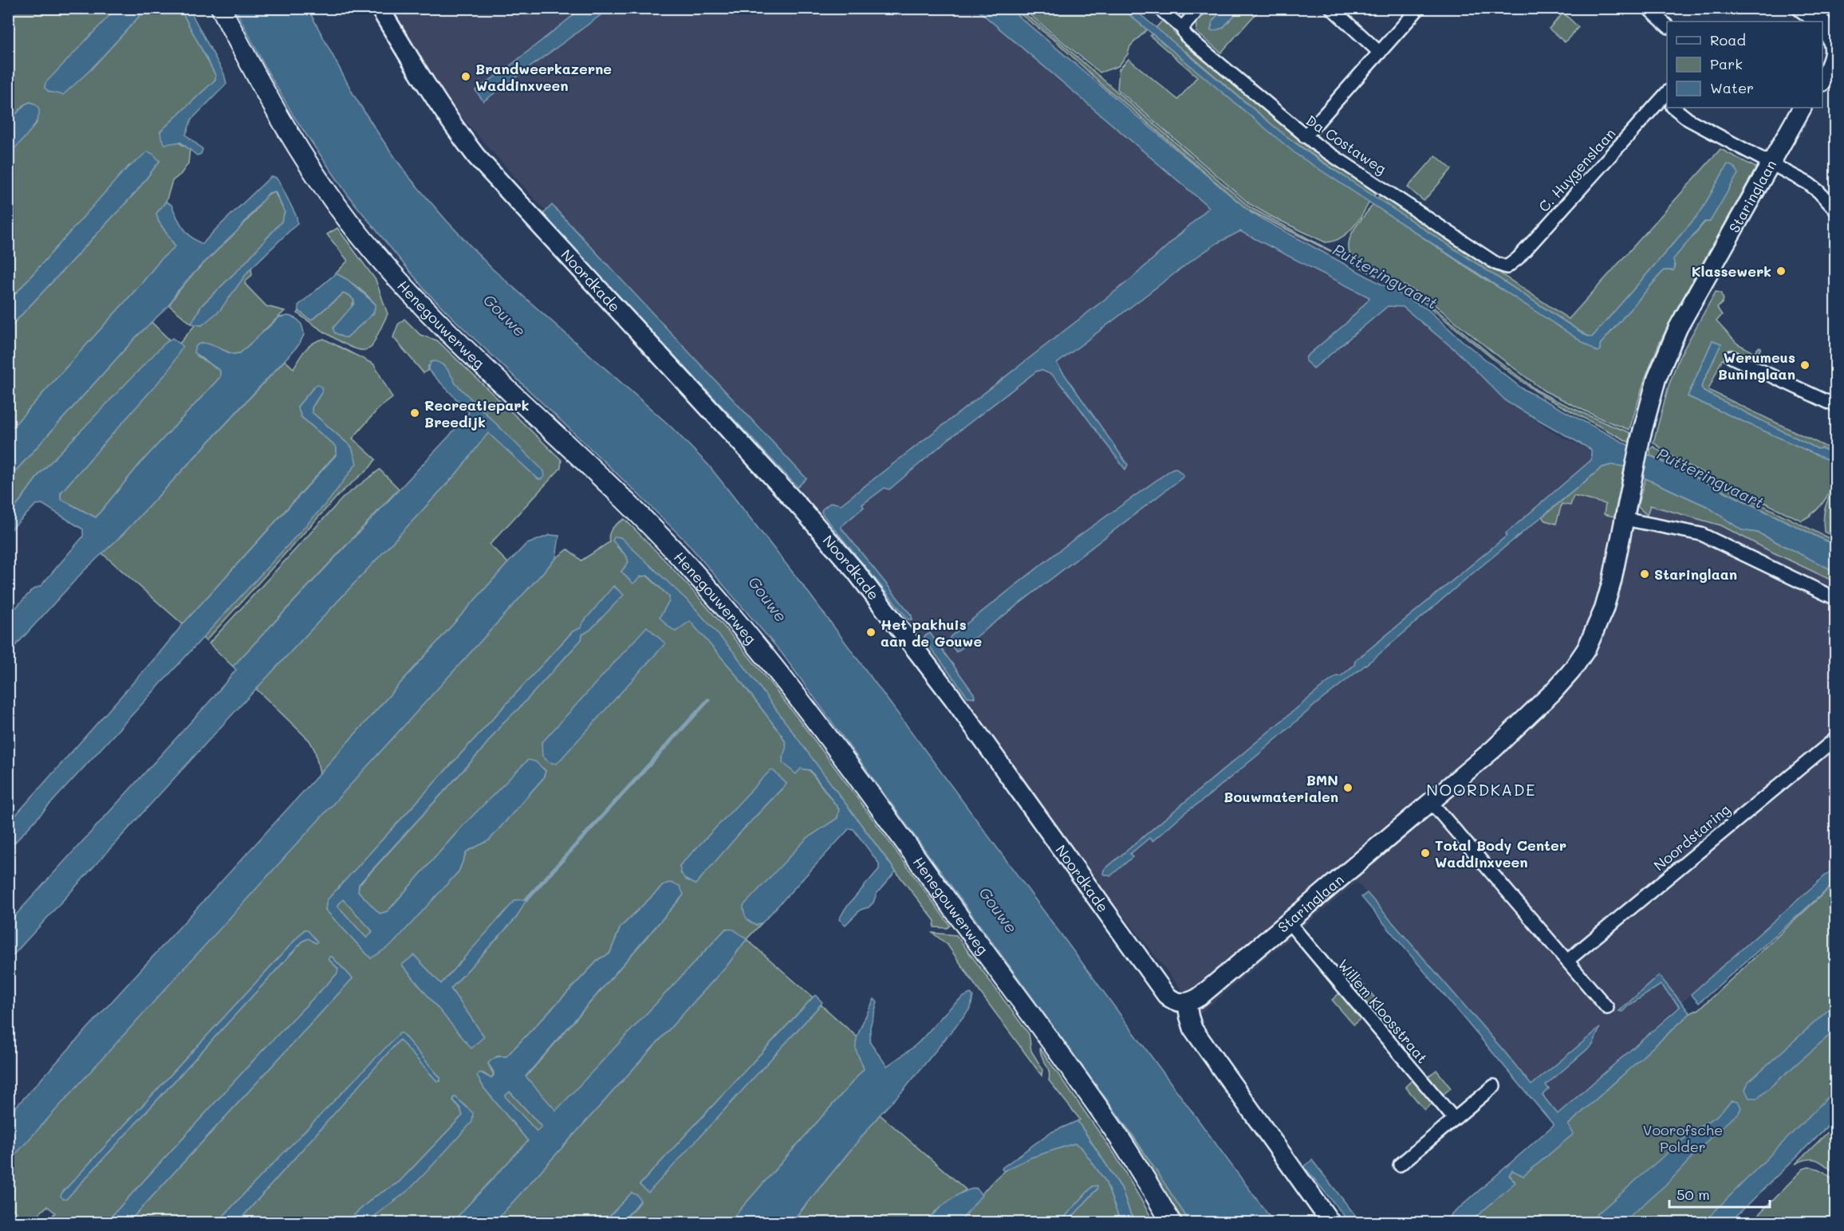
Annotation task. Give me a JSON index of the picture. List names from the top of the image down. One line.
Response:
{"streets":{"main road":["Henegouwerweg"],"street":["Da Costaweg","C. Huygenslaan","Staringlaan","Noordkade","Noordstaring","Willem Kloosstraat"]},"crossings":[["Da Costaweg","C. Huygenslaan"],["Staringlaan","Noordkade"],["Staringlaan","Willem Kloosstraat"]],"districts":["NOORDKADE"],"water":["Putteringvaart","Gouwe"],"parks":["Voorofsche Polder"],"places":["Brandweerkazerne Waddinxveen","Klassewerk","Werumeus Buninglaan","Recreatiepark Breedijk","Staringlaan","Het pakhuis aan de Gouwe","BMN Bouwmaterialen","Total Body Center Waddinxveen"],"legend":["Road","Park","Water"],"scale_bar":"50 m"}
